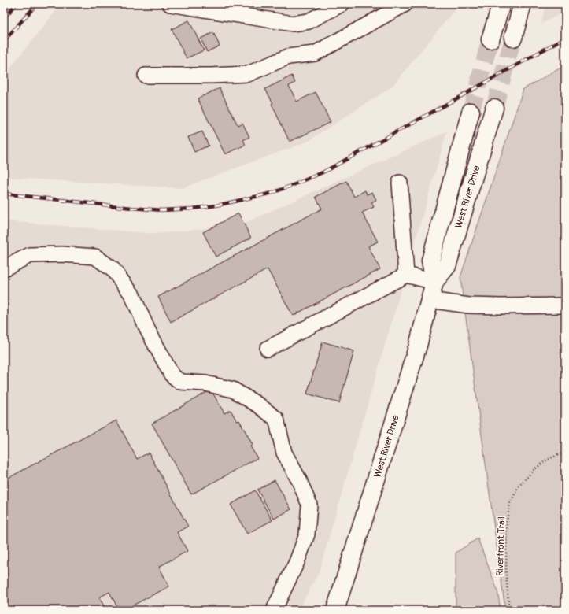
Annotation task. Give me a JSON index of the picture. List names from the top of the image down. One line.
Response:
{"streets":{"main road":["West River Drive"],"path":["Riverfront Trail"]}}
